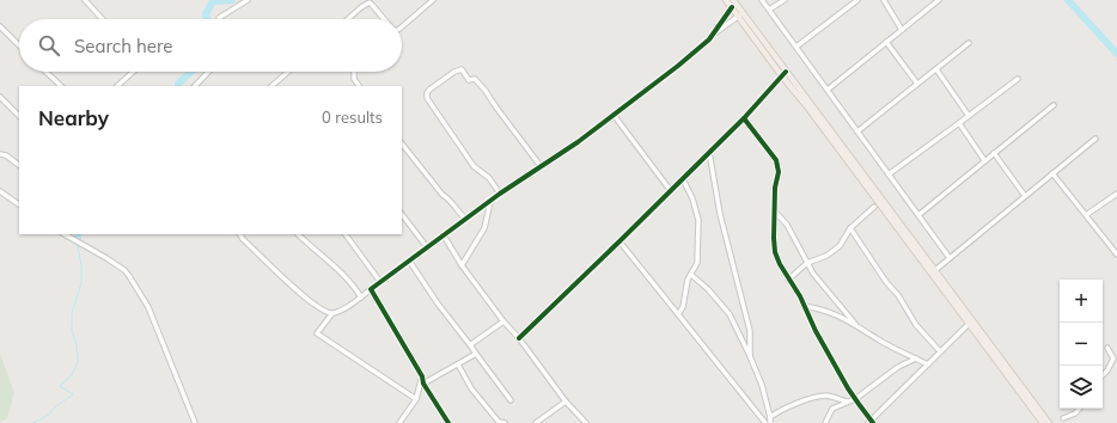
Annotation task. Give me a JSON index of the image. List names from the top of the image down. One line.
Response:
{"page":{"search":"Search here","heading":["Nearby","0 results"],"map_buttons":["+","−"]}}
